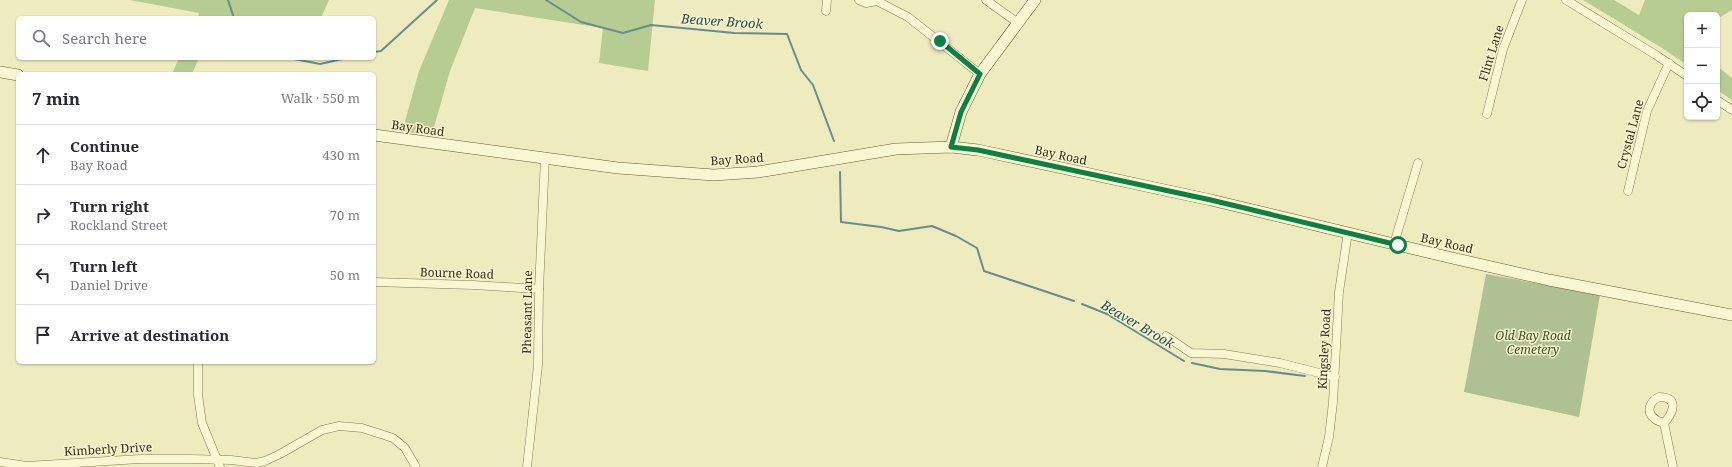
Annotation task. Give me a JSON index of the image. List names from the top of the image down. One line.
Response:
{"streets":{"main road":["Bay Road"],"street":["Flint Lane","Crystal Lane","Bourne Road","Pheasant Lane","Kingsley Road","Kimberly Drive"]},"crossings":[["Bay Road","Pheasant Lane"],["Bay Road","Kingsley Road"],["Bourne Road","Pheasant Lane"]],"water":["Beaver Brook"],"parks":["Old Bay Road Cemetery"],"page":{"map_buttons":["+","−"],"search":"Search here","heading":["7 min","Walk · 550 m"],"list":[["Continue","Bay Road","430 m"],["Turn right","Rockland Street","70 m"],["Turn left","Daniel Drive","50 m"],"Arrive at destination"]}}
